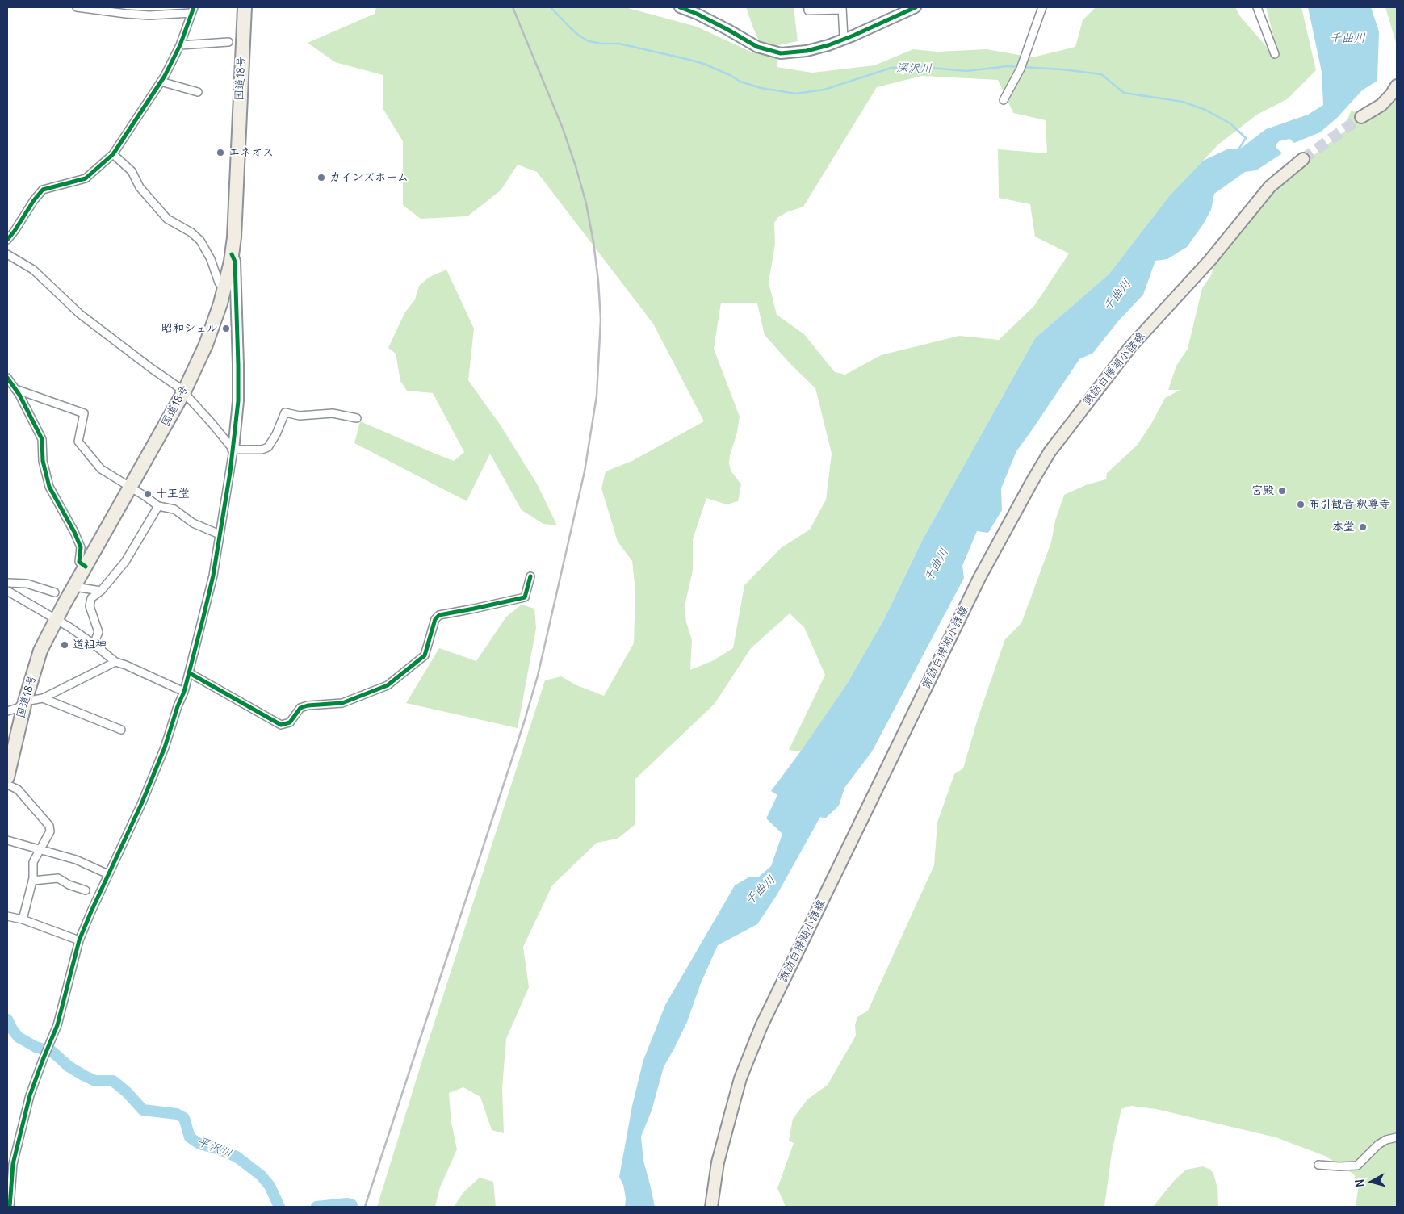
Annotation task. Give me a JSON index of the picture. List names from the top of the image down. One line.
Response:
{"streets":{"highway":["国道18号"],"main road":["諏訪白樺湖小諸線"]},"water":["千曲川","深沢川","平沢川"],"places":["エネオス","カインズホーム","昭和シェル","宮殿","十王堂","布引観音 釈尊寺","本堂","道祖神"],"north":"left"}
